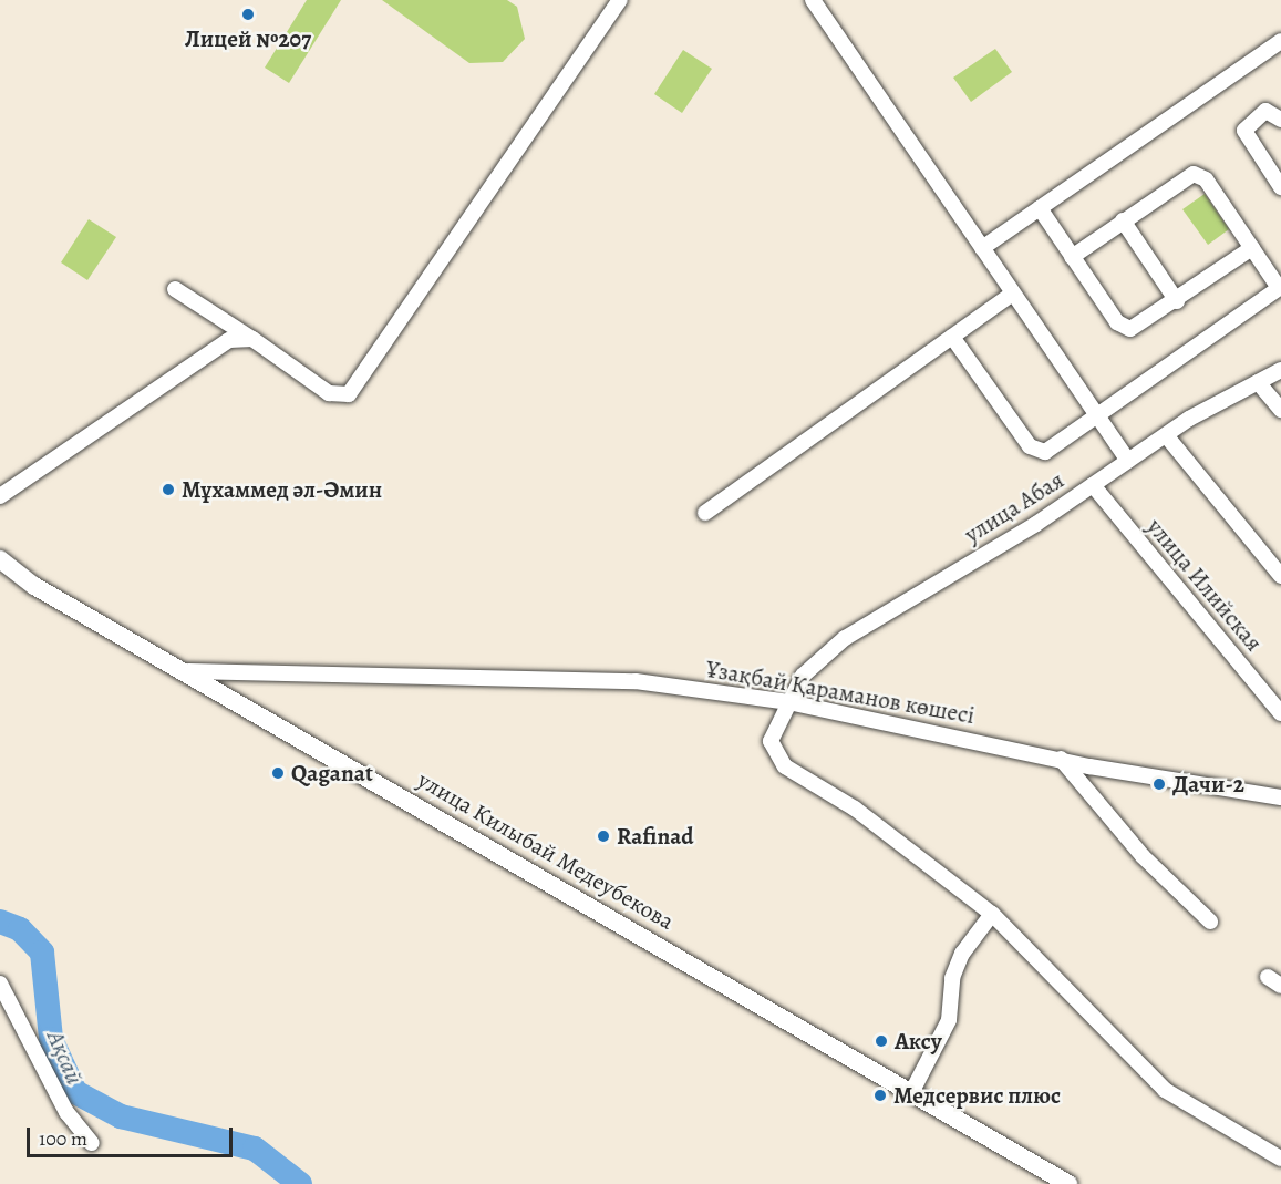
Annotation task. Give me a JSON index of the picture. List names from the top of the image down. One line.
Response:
{"streets":{"main road":["улица Килыбай Медеубекова"],"street":["улица Абая","улица Илийская","Ұзақбай Қараманов көшесі"]},"crossings":[["улица Абая","улица Илийская"],["улица Абая","Ұзақбай Қараманов көшесі"],["Ұзақбай Қараманов көшесі","улица Килыбай Медеубекова"]],"water":["Ақсай"],"places":["Лицей №207","Мұхаммед әл-Әмин","Qaganat","Дачи-2","Rafinad","Аксу","Медсервис плюс"],"scale_bar":"100 m"}
